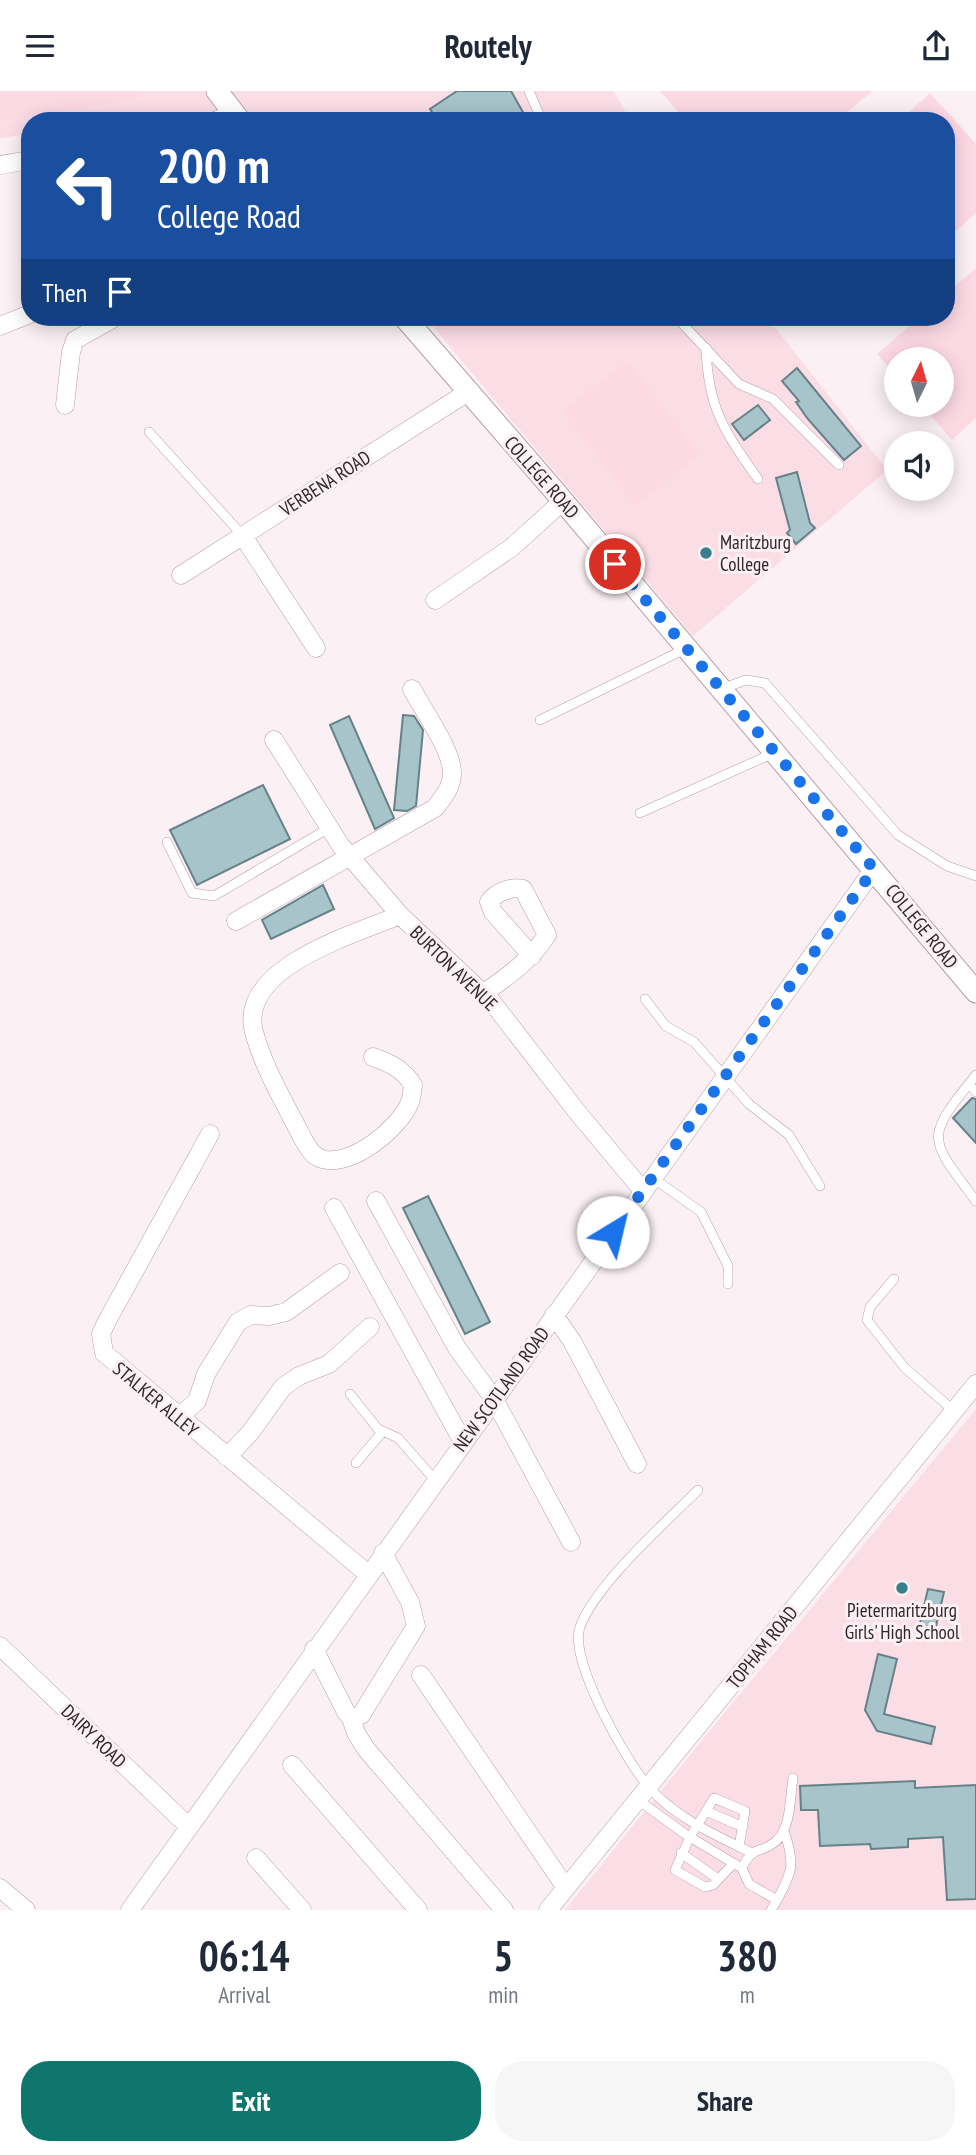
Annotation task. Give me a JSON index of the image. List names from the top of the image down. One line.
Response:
{"streets":{"street":["COLLEGE ROAD","VERBENA ROAD","BURTON AVENUE","NEW SCOTLAND ROAD","STALKER ALLEY","TOPHAM ROAD","DAIRY ROAD"]},"crossings":[["COLLEGE ROAD","VERBENA ROAD"],["COLLEGE ROAD","NEW SCOTLAND ROAD"],["BURTON AVENUE","NEW SCOTLAND ROAD"],["NEW SCOTLAND ROAD","STALKER ALLEY"],["NEW SCOTLAND ROAD","DAIRY ROAD"]],"places":["Maritzburg College","Pietermaritzburg Girls' High School"],"north":"top","page":{"header":"Routely","turn":["200 m","College Road"],"then":"Then","eta":["06:14","Arrival","5","min","380","m"],"buttons":["Exit","Share"]}}
